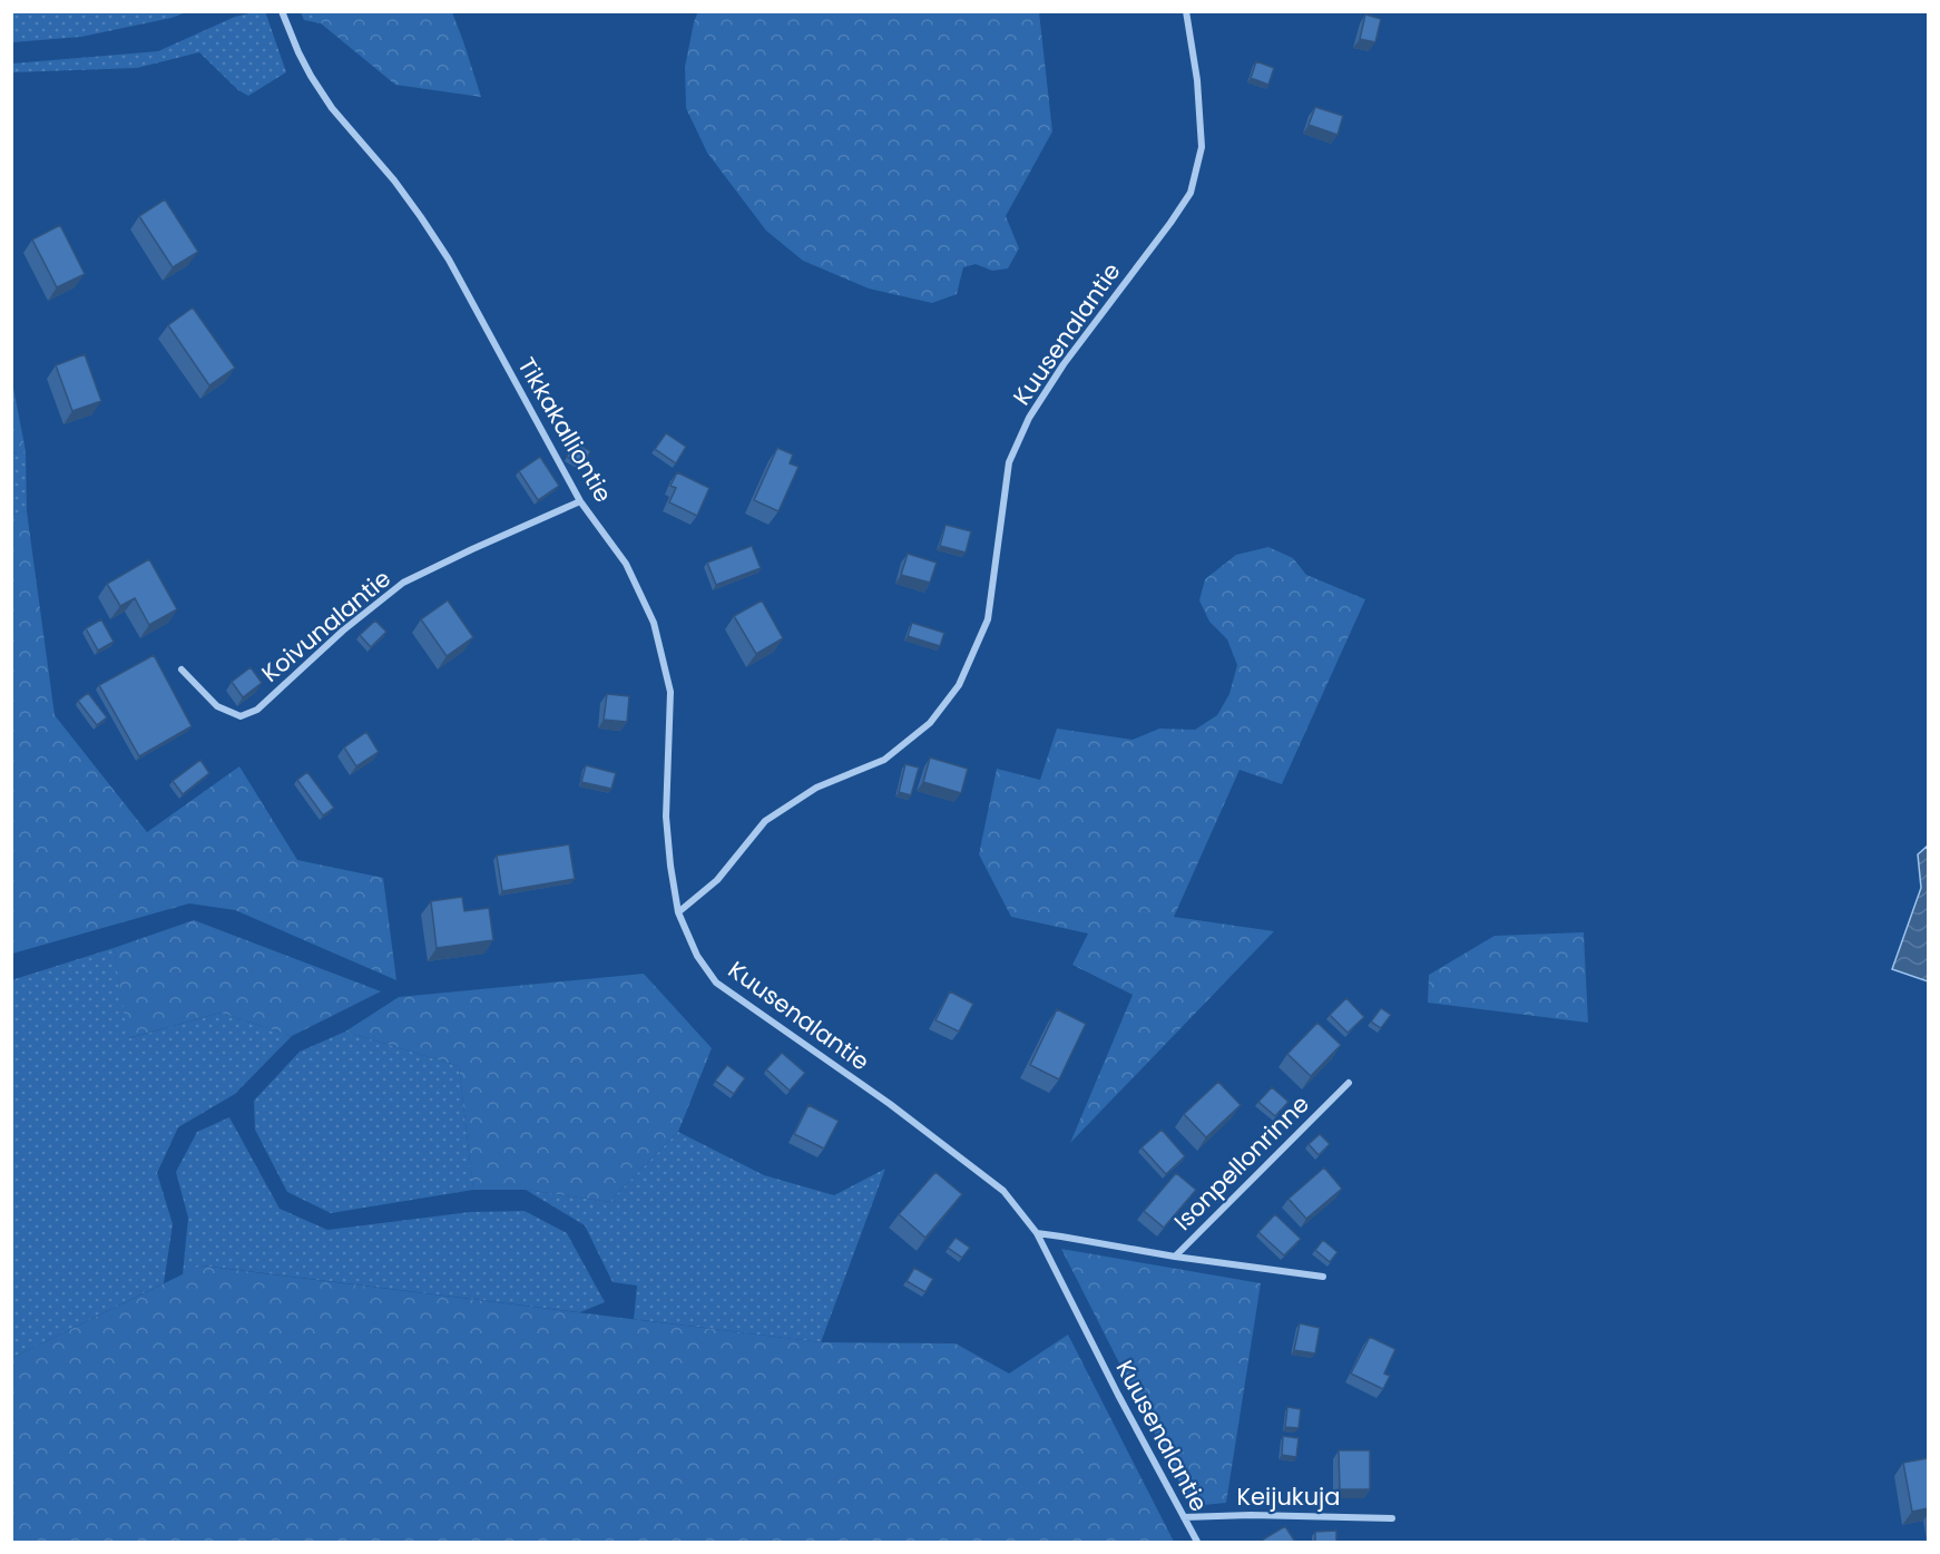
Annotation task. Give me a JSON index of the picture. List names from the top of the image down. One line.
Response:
{"streets":{"street":["Kuusenalantie","Tikkakalliontie","Koivunalantie","Isonpellonrinne","Keijukuja"]},"crossings":[["Kuusenalantie","Tikkakalliontie"],["Kuusenalantie","Isonpellonrinne"],["Kuusenalantie","Keijukuja"],["Tikkakalliontie","Koivunalantie"]]}
